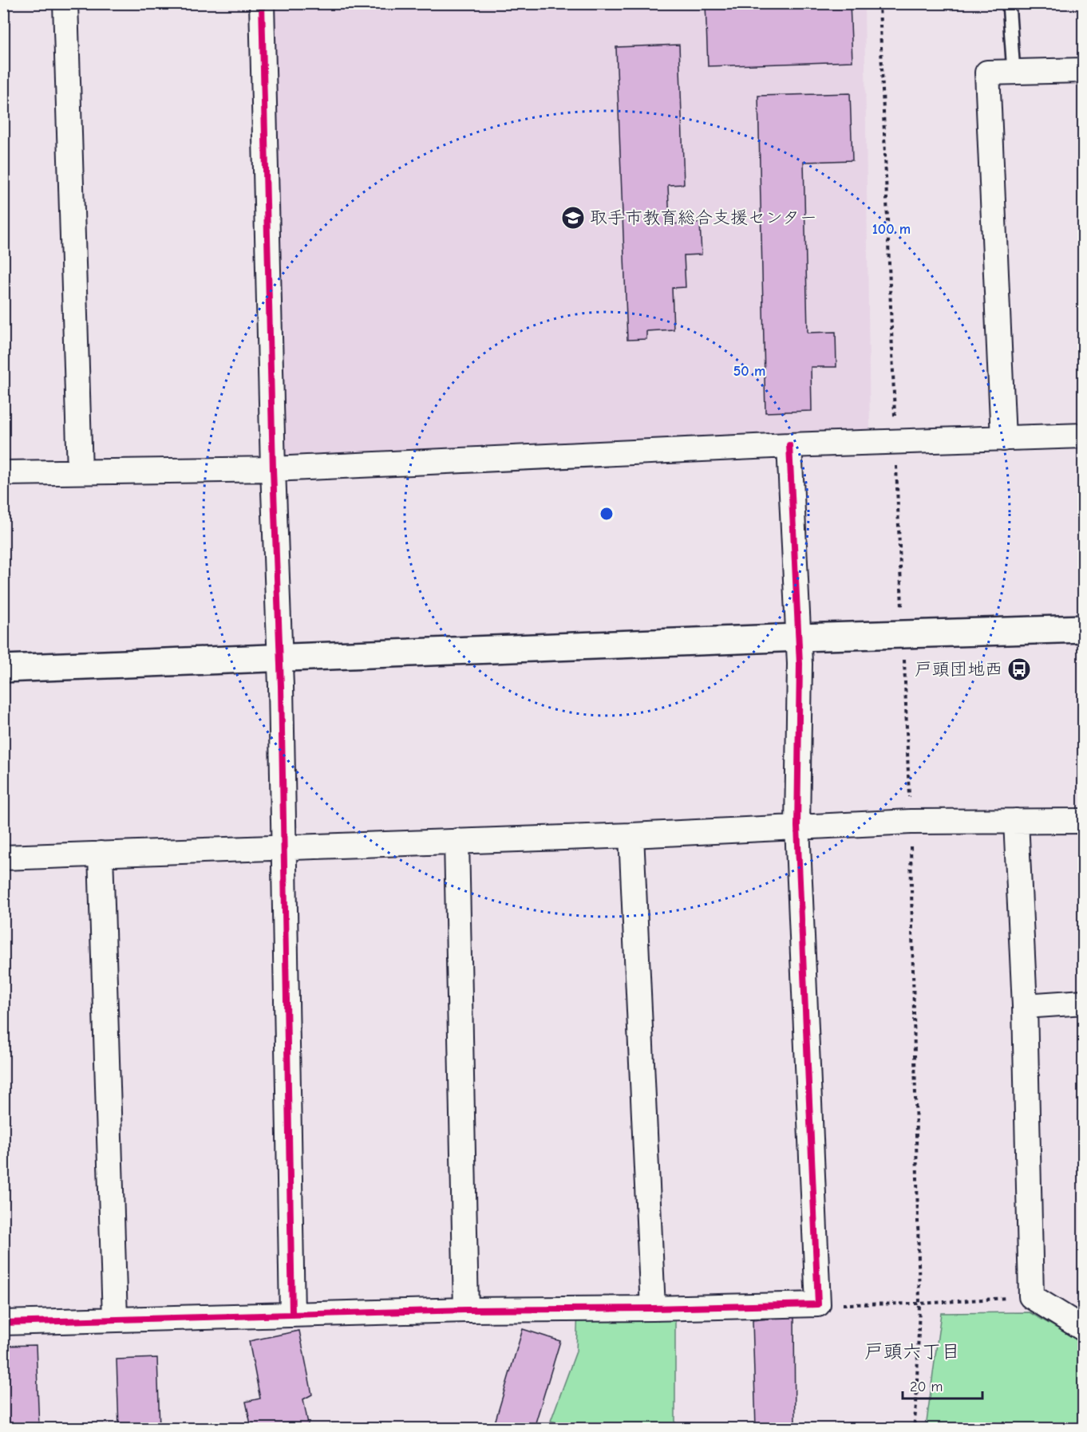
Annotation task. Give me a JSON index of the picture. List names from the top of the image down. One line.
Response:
{"districts":["戸頭六丁目"],"places":{"school or university":["取手市教育総合支援センター"],"bus stop":["戸頭団地西"]},"scale_bar":"20 m","rings":["100 m","50 m"]}
